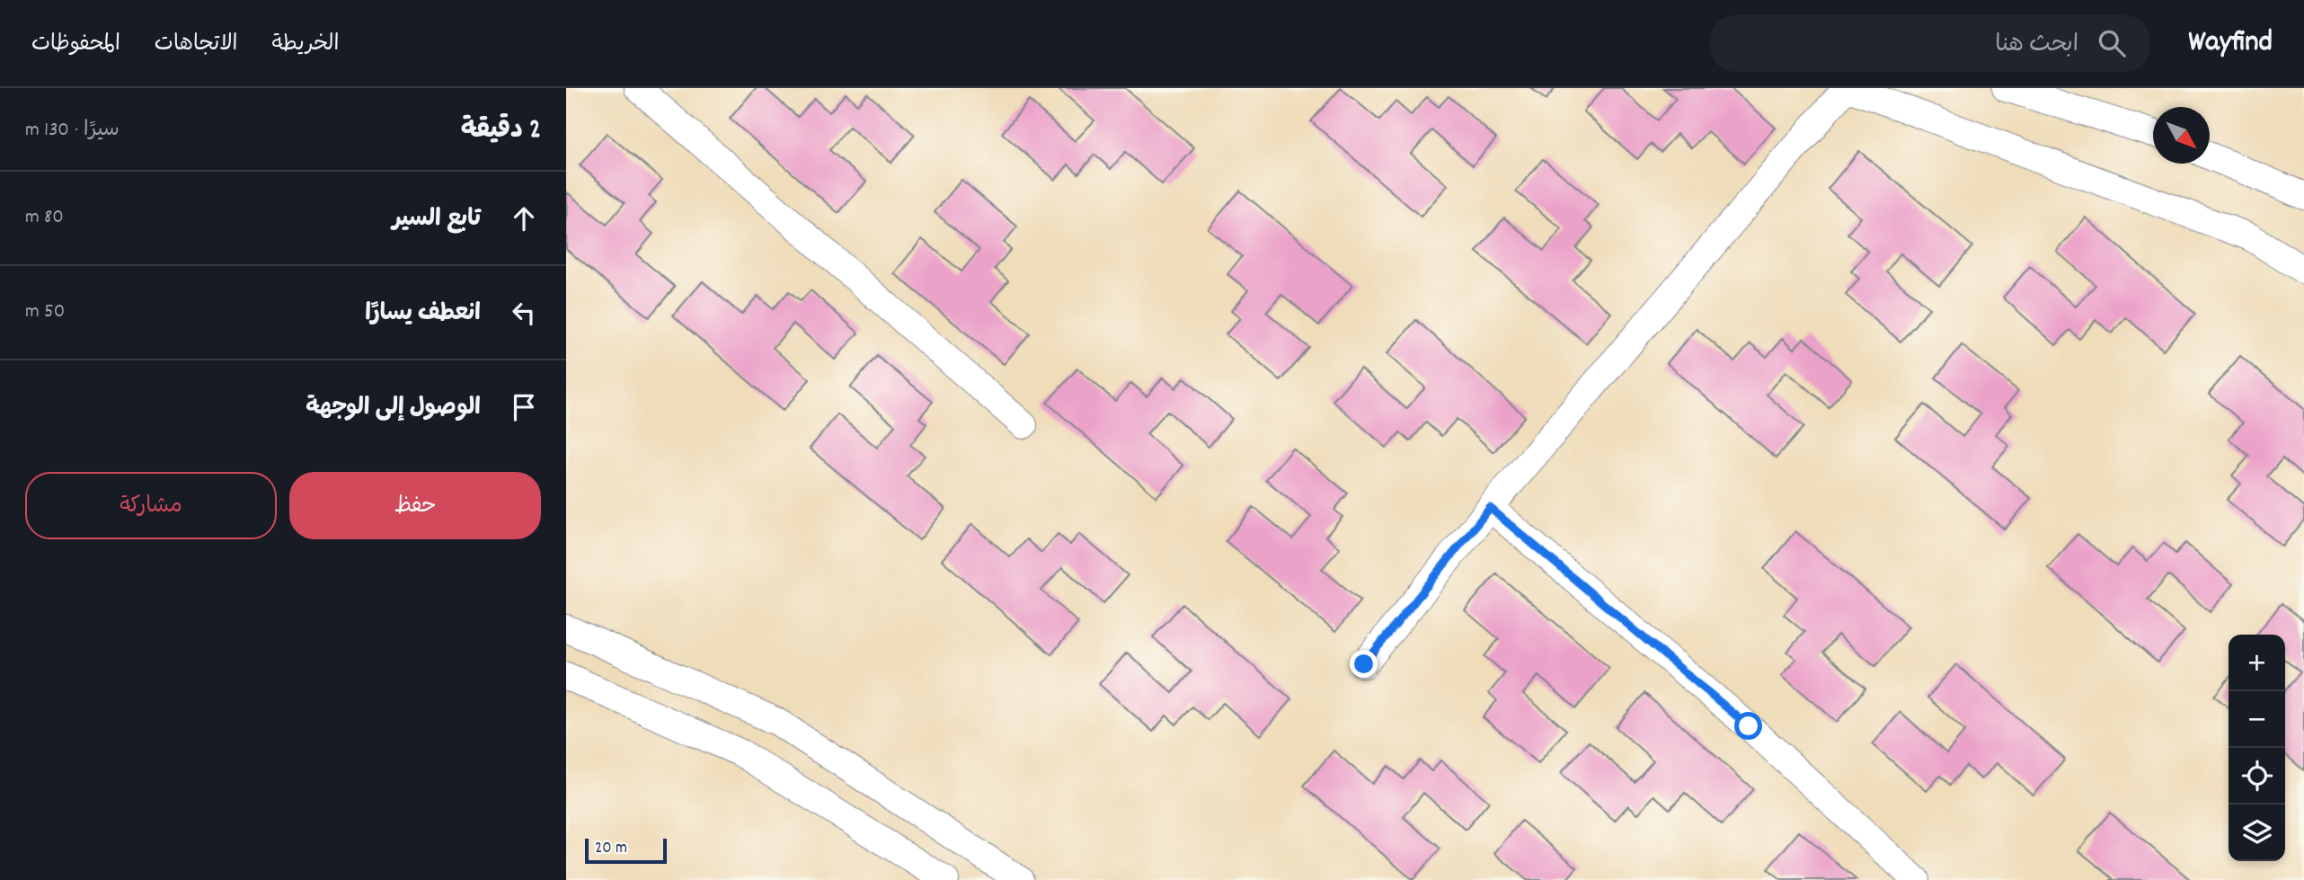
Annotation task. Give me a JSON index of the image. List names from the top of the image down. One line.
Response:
{"scale_bar":"20 m","north":"bottom right","page":{"header":"Wayfind","search":"ابحث هنا","nav":["الخريطة","الاتجاهات","المحفوظات"],"heading":["2 دقيقة","سيرًا · 130 m"],"list":[["تابع السير","80 m"],["انعطف يسارًا","50 m"],"الوصول إلى الوجهة"],"buttons":["حفظ","مشاركة"],"map_buttons":["+","−"],"scale":"20 m"}}
